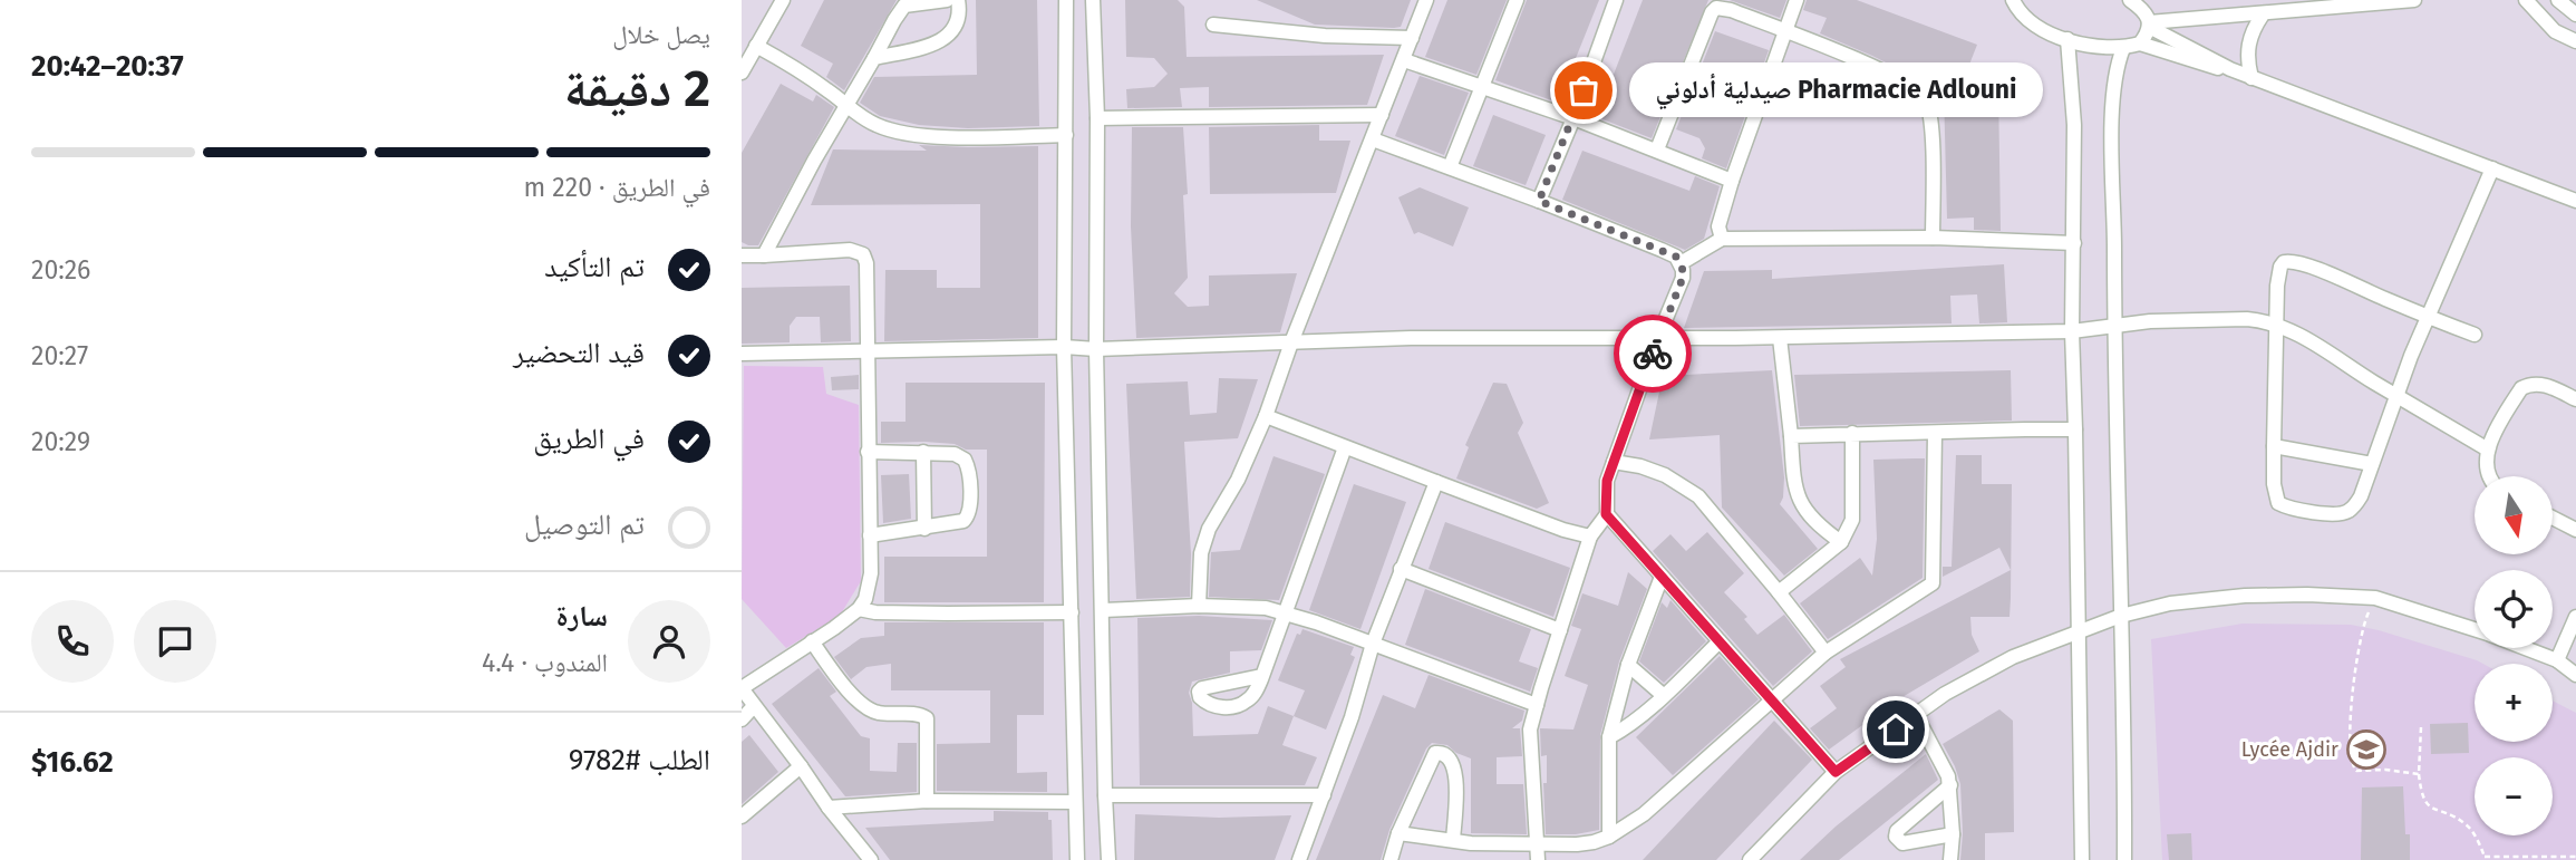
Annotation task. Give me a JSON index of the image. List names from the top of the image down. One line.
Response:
{"places":{"other":["Pharmacie Adlouni صيدلية أدلوني"],"school or university":["Lycée Ajdir"]},"north":"bottom","page":{"heading":["2 دقيقة","يصل خلال","20:37–20:42"],"panel":["سارة","المندوب · 4.4","الطلب #9782","$16.62"],"bubble":"Pharmacie Adlouni صيدلية أدلوني","bar":"في الطريق · 220 m","list":[["تم التأكيد","20:26"],["قيد التحضير","20:27"],["في الطريق","20:29"],"تم التوصيل"],"map_buttons":["+","−"]}}
